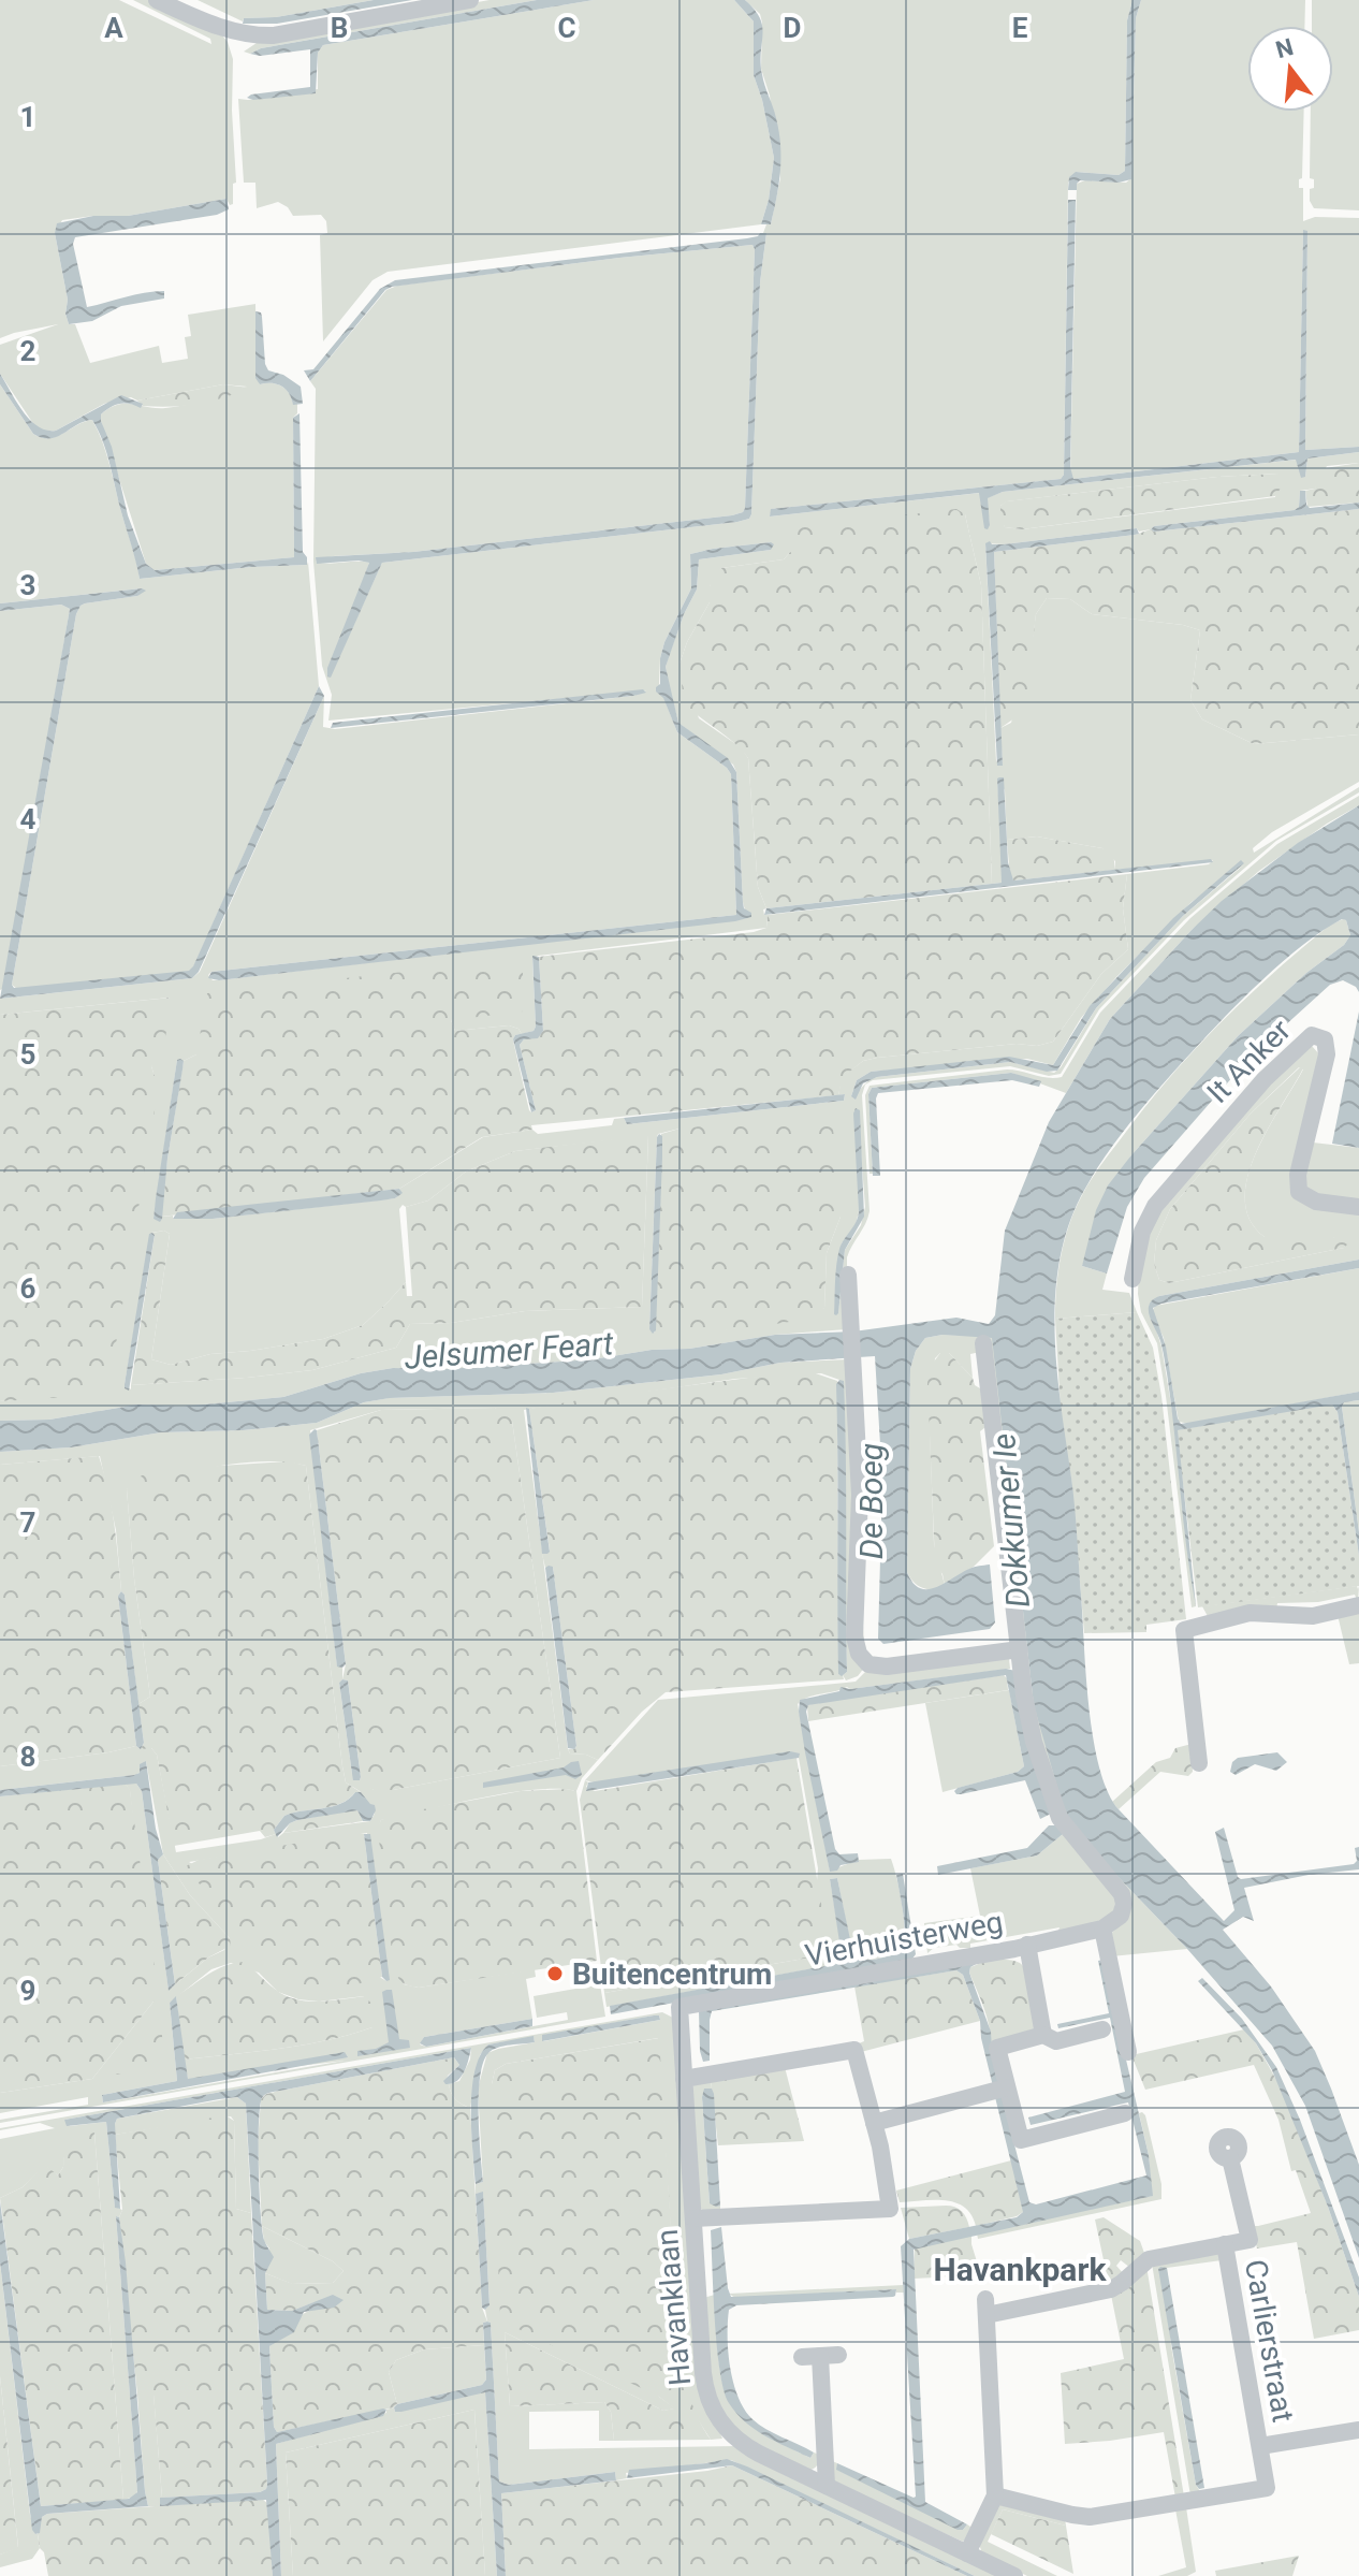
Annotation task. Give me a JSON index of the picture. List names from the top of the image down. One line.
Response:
{"streets":{"street":["It Anker","Vierhuisterweg","Havanklaan","Carlierstraat"]},"crossings":[["Vierhuisterweg","Havanklaan"],["Havanklaan","Carlierstraat"]],"districts":["Havankpark"],"water":["Jelsumer Feart","De Boeg","Dokkumer Ie"],"places":["Buitencentrum"],"north":"top","grid":{"columns":["A","B","C","D","E"],"rows":["1","2","3","4","5","6","7","8","9"]}}
